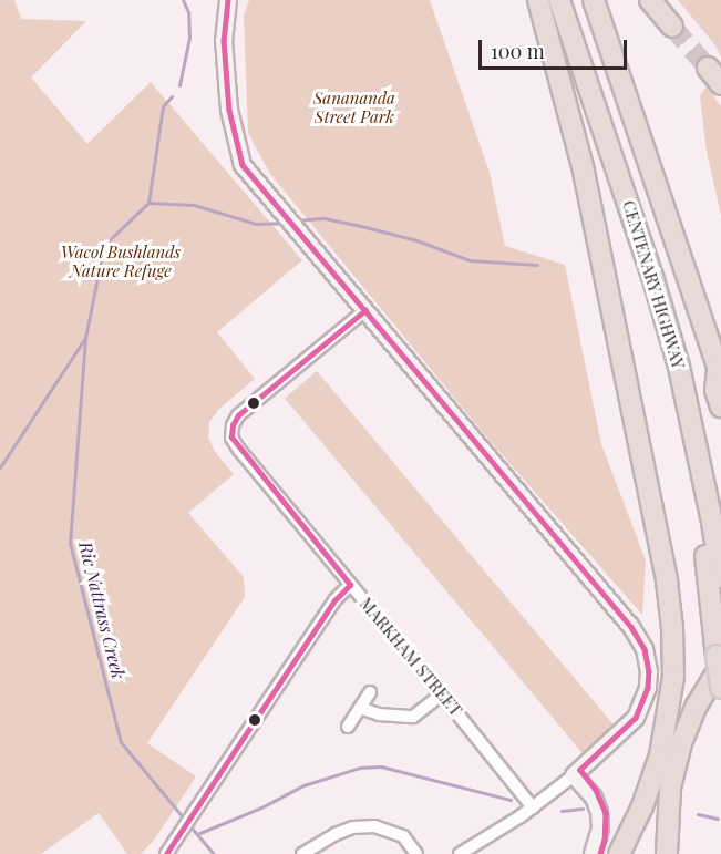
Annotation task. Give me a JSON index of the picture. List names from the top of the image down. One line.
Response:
{"streets":{"highway":["CENTENARY HIGHWAY"],"street":["MARKHAM STREET"]},"water":["Ric Nattrass Creek"],"parks":["Sanananda Street Park","Wacol Bushlands Nature Refuge"],"scale_bar":"100 m"}
